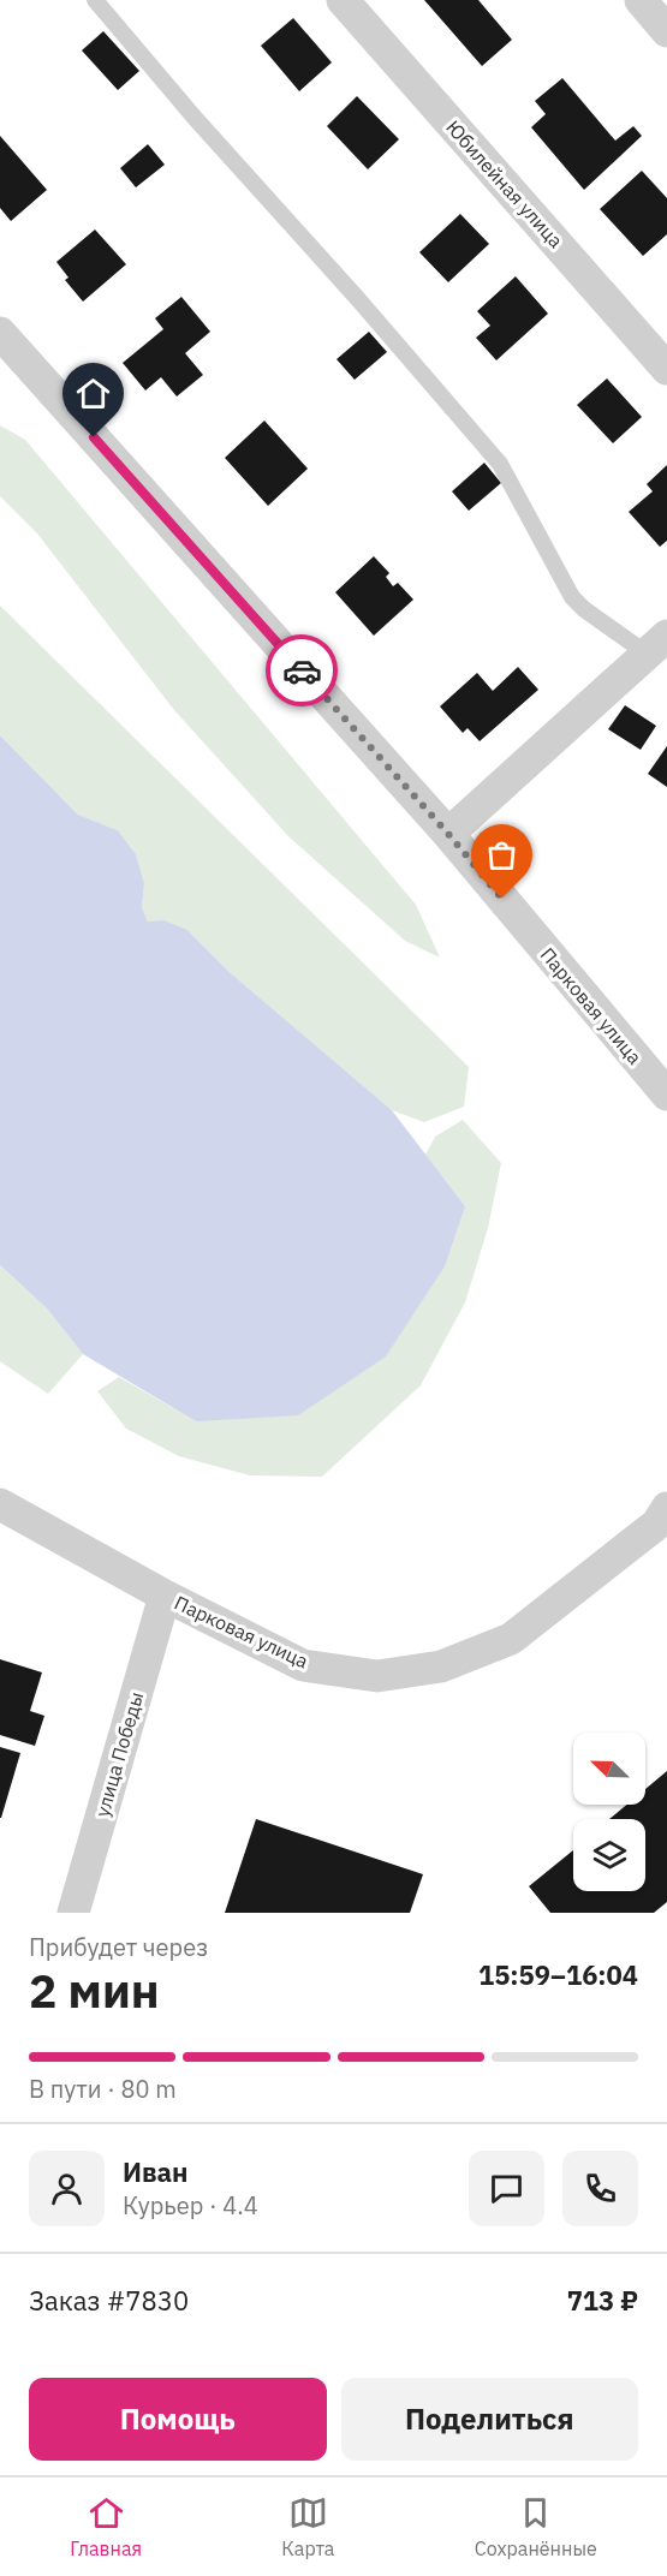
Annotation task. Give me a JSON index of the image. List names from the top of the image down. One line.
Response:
{"streets":{"street":["Юбилейная улица","Парковая улица","улица Победы"]},"crossings":[["Парковая улица","улица Победы"]],"north":"top left","page":{"heading":["2 мин","Прибудет через","15:59–16:04"],"panel":["Иван","Курьер · 4.4","Заказ #7830","713 ₽"],"bar":"В пути · 80 m","buttons":["Помощь","Поделиться"],"tabs":["Главная","Карта","Сохранённые"]}}
